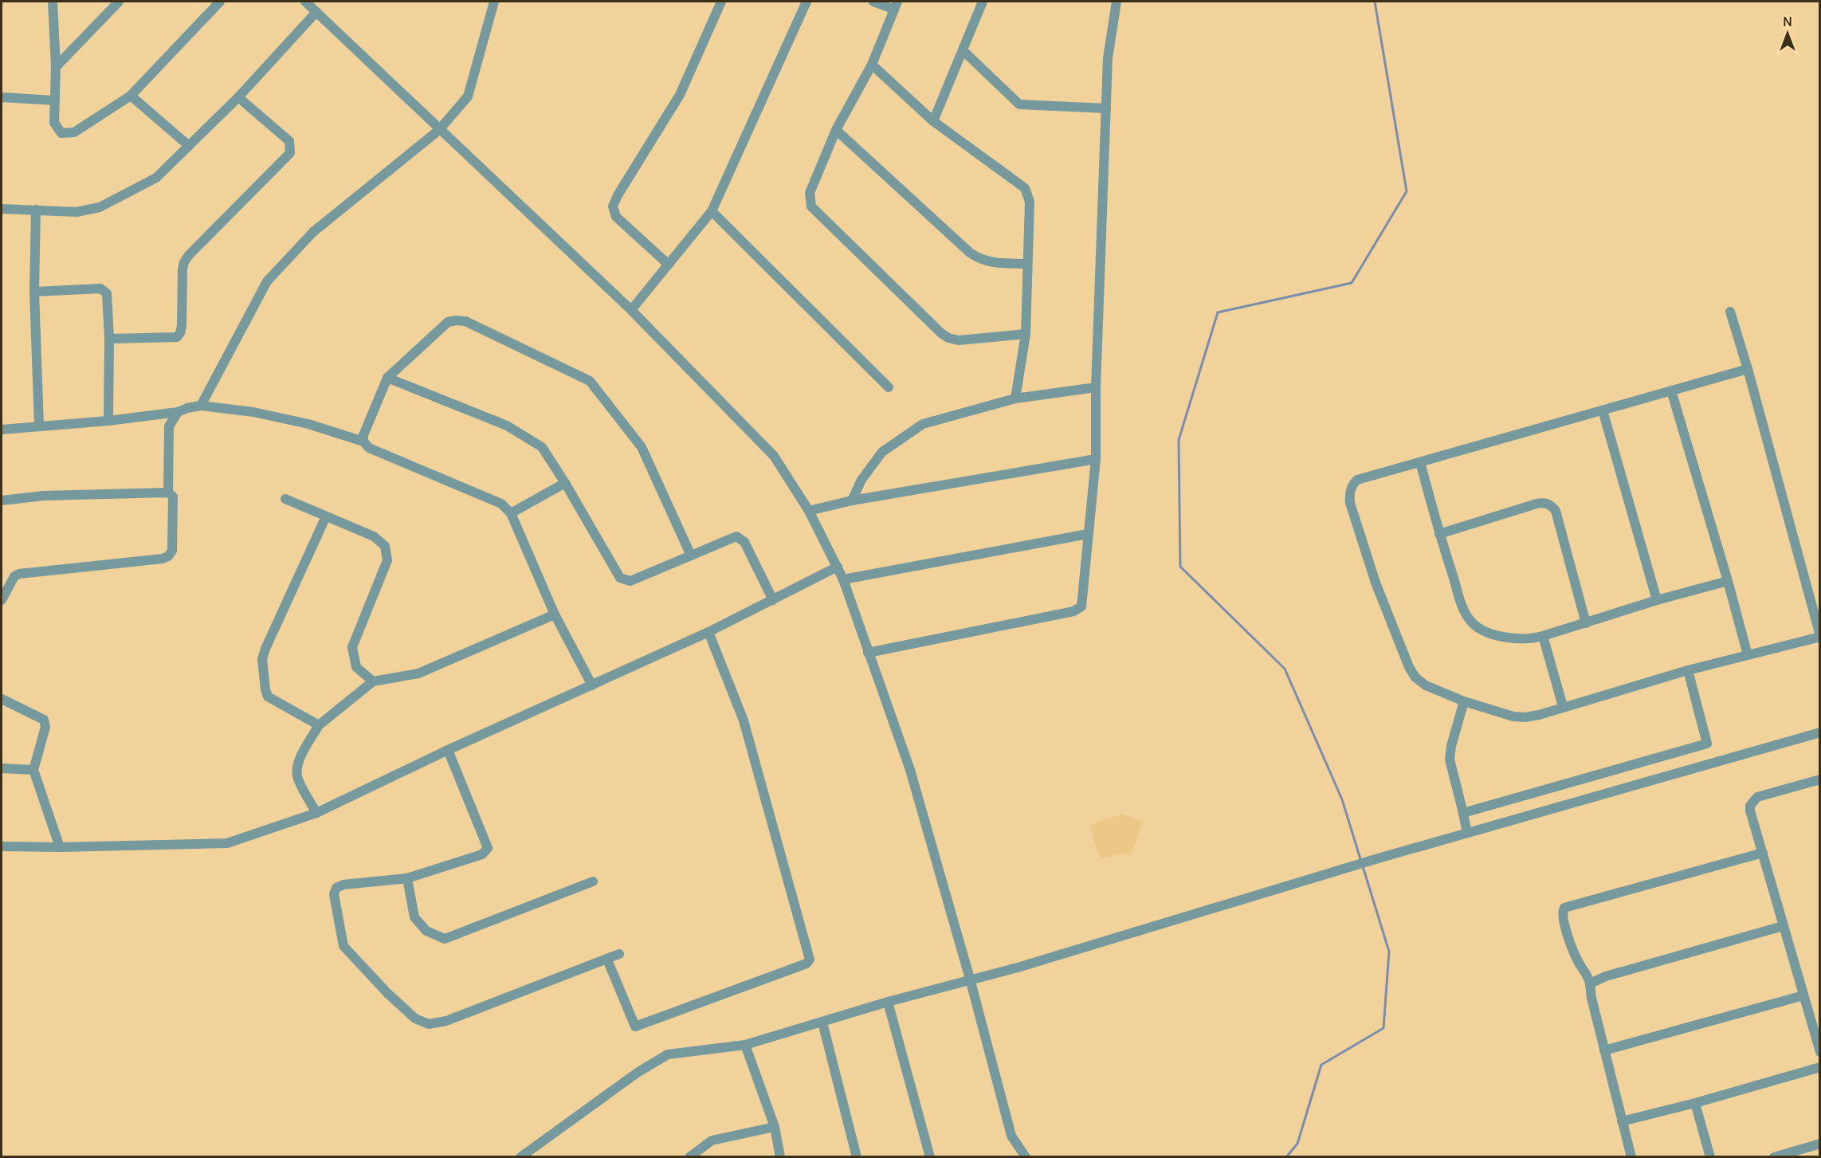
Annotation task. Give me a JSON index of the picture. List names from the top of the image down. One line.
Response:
{"north":"top"}
